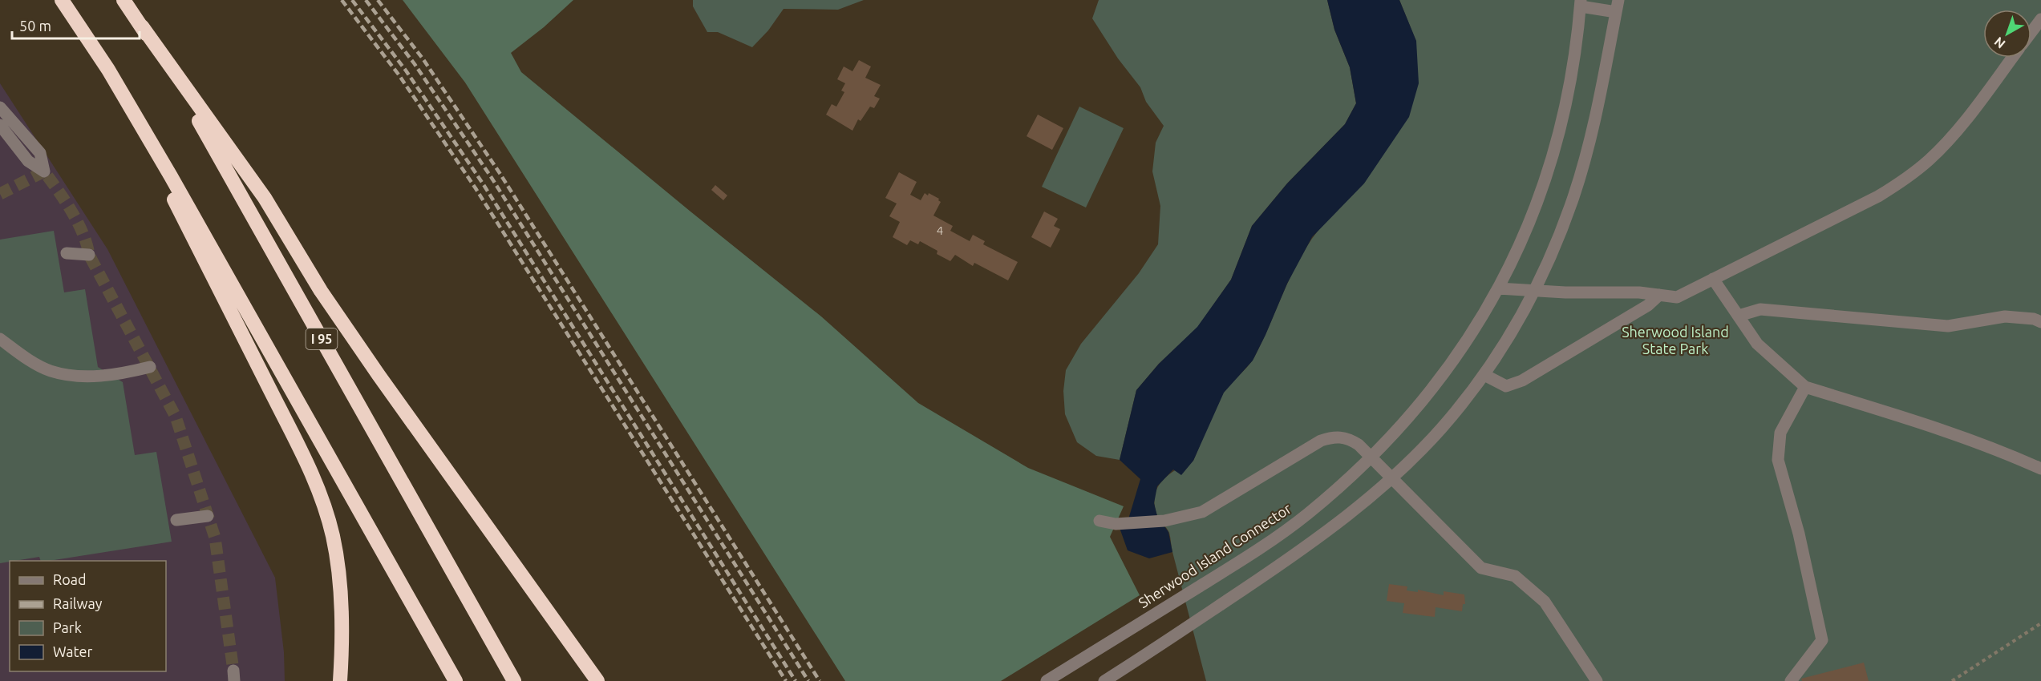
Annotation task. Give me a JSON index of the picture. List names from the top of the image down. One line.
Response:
{"streets":{"highway":["I 95"],"street":["Sherwood Island Connector"]},"parks":["Sherwood Island State Park"],"house_numbers":["4"],"legend":["Road","Railway","Park","Water"],"scale_bar":"50 m","north":"bottom left"}
